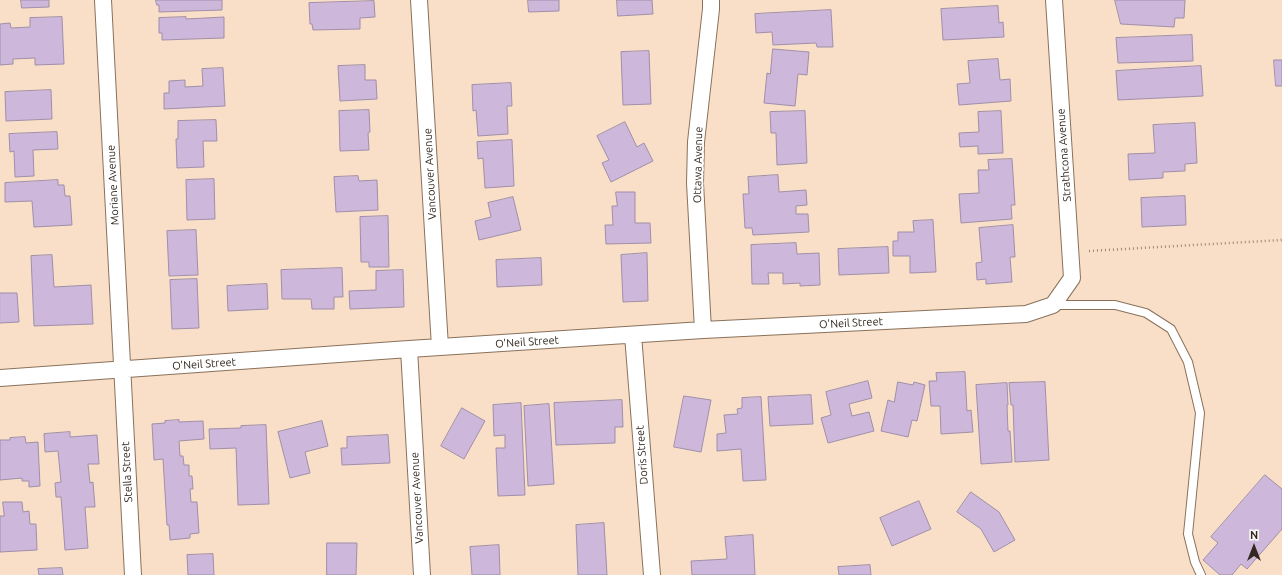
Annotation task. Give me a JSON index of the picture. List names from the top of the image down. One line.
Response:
{"streets":{"street":["Strathcona Avenue","Ottawa Avenue","Vancouver Avenue","Moriane Avenue","O'Neil Street","Doris Street","Stella Street"]},"crossings":[["Strathcona Avenue","O'Neil Street"],["Ottawa Avenue","O'Neil Street"],["Vancouver Avenue","O'Neil Street"],["Moriane Avenue","O'Neil Street"],["Moriane Avenue","Stella Street"],["O'Neil Street","Doris Street"],["O'Neil Street","Stella Street"]],"north":"top"}
